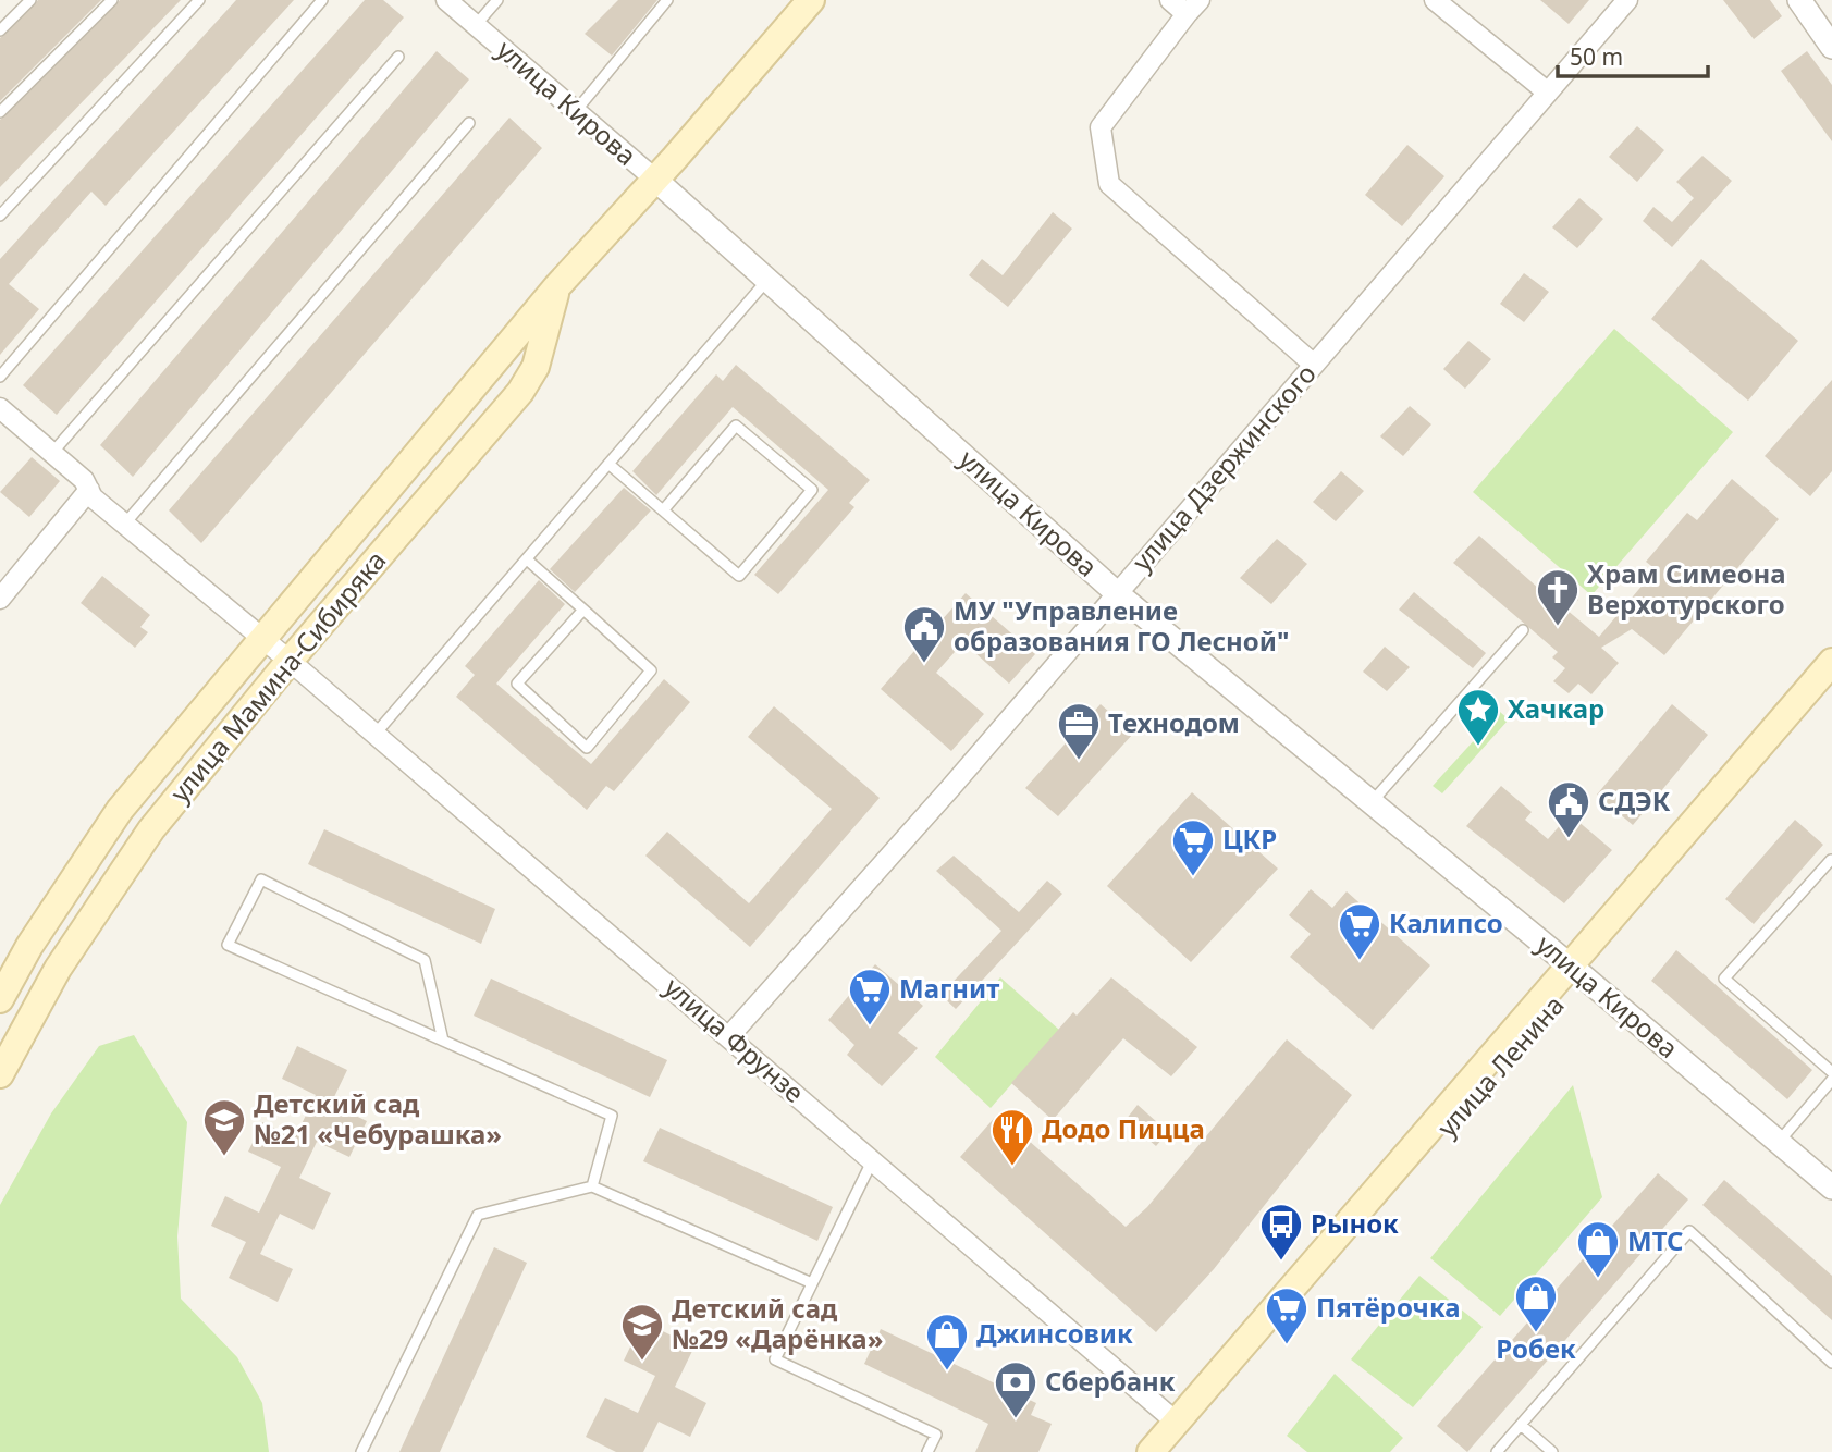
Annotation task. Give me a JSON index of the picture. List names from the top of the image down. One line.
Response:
{"streets":{"main road":["улица Мамина-Сибиряка","улица Ленина"],"street":["улица Кирова","улица Дзержинского","улица Фрунзе"]},"crossings":[["улица Кирова","улица Дзержинского"],["улица Кирова","улица Мамина-Сибиряка"],["улица Кирова","улица Ленина"],["улица Дзержинского","улица Фрунзе"],["улица Мамина-Сибиряка","улица Фрунзе"],["улица Фрунзе","улица Ленина"]],"places":{"church":["Храм Симеона Верхотурского"],"public building":["МУ \"Управление образования ГО Лесной\"","СДЭК"],"place":["Хачкар"],"office":["Технодом"],"supermarket":["ЦКР","Калипсо","Магнит","Пятёрочка"],"school or university":["Детский сад №21 «Чебурашка»","Детский сад №29 «Дарёнка»"],"restaurant":["Додо Пицца"],"bus stop":["Рынок"],"shop":["МТС","Робек","Джинсовик"],"bank":["Сбербанк"]},"scale_bar":"50 m"}
